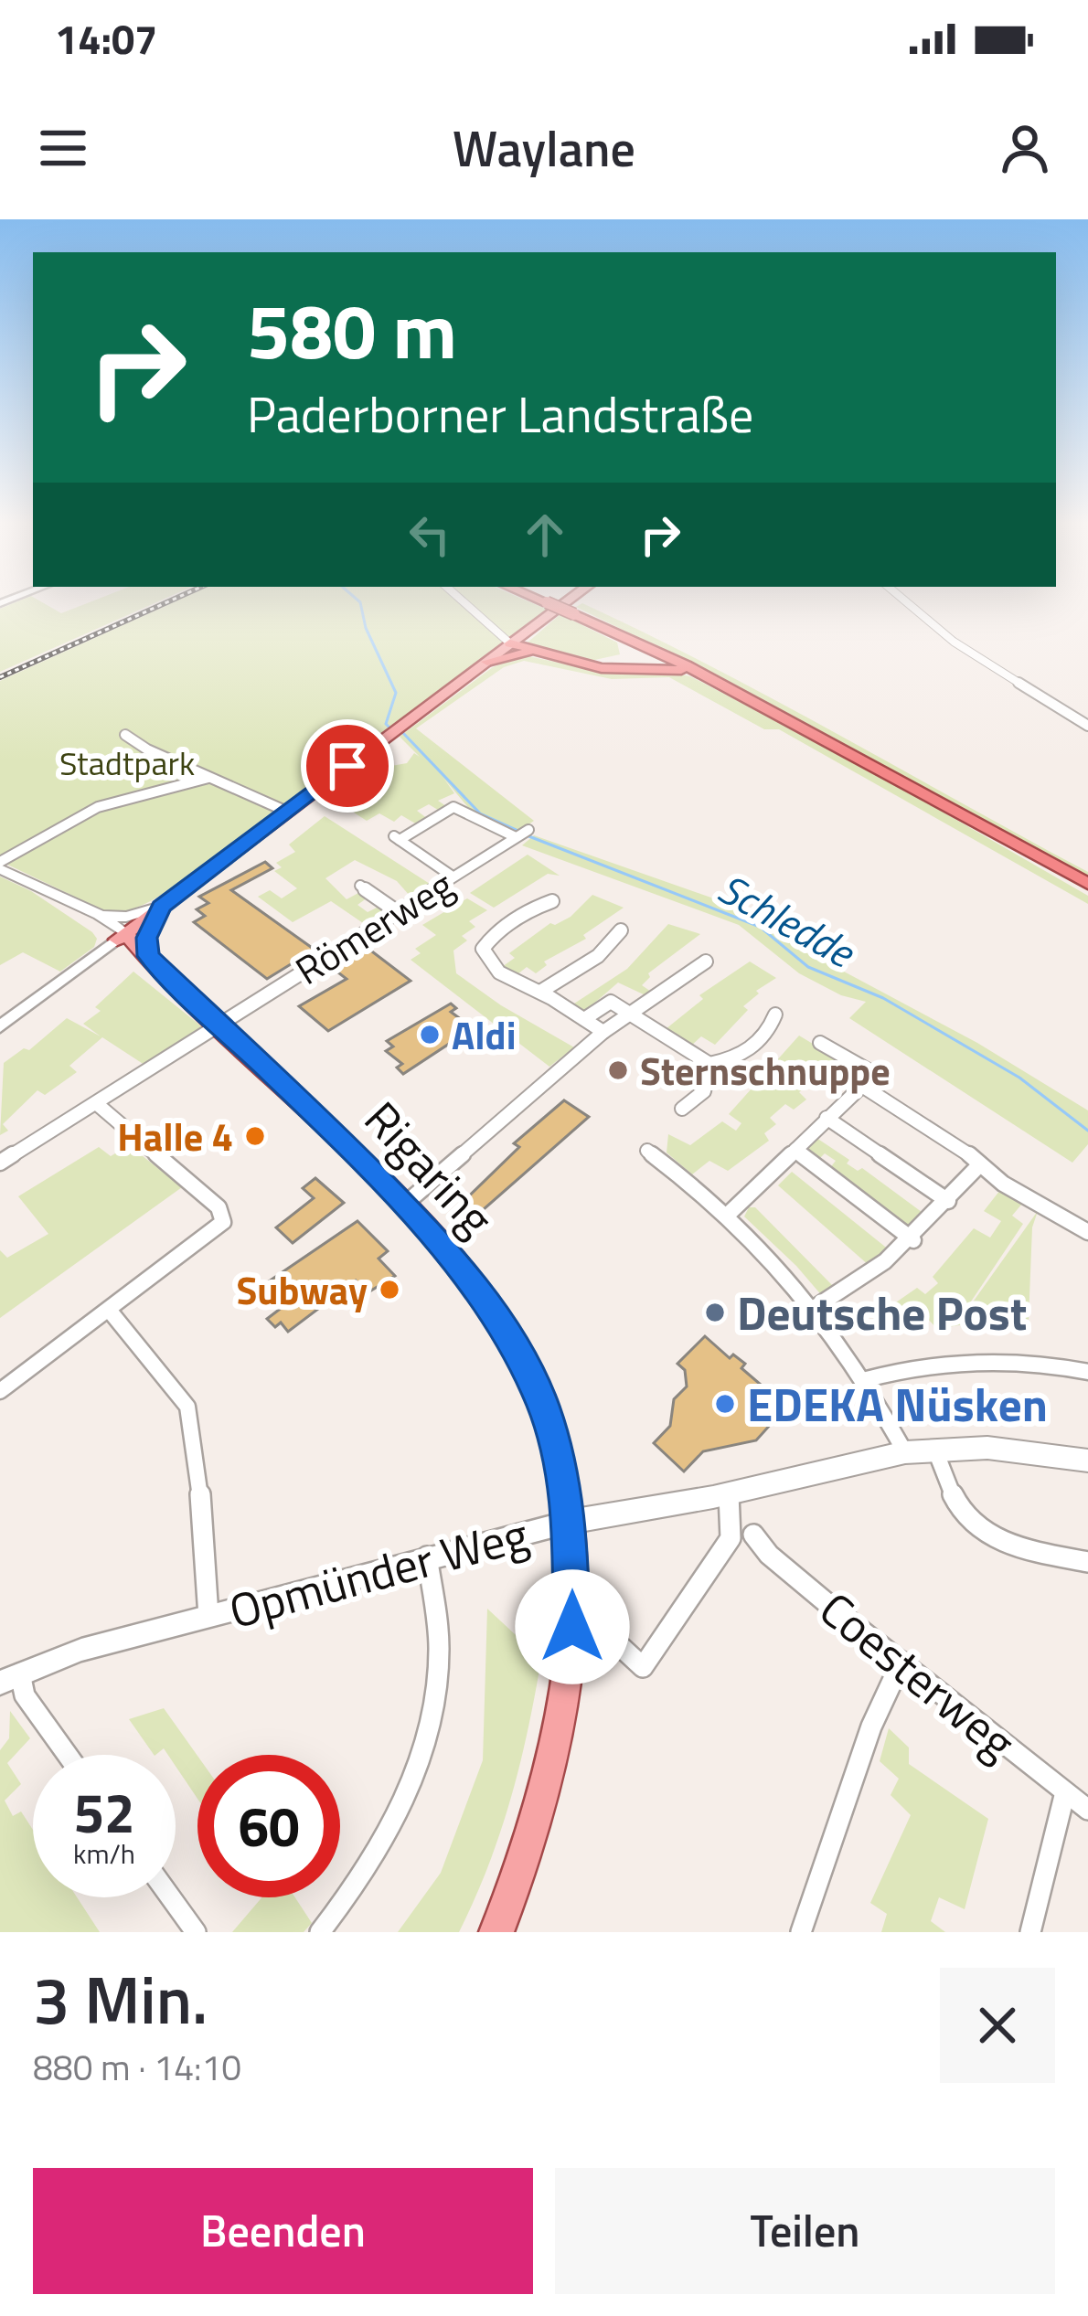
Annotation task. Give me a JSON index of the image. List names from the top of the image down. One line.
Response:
{"streets":{"main road":["Rigaring","Opmünder Weg"],"street":["Römerweg","Coesterweg"]},"crossings":[["Römerweg","Rigaring"],["Rigaring","Opmünder Weg"]],"water":["Schledde"],"parks":["Stadtpark"],"places":["Aldi","Sternschnuppe","Halle 4","Subway","Deutsche Post","EDEKA Nüsken"],"page":{"status":"14:07","header":"Waylane","turn":["580 m","Paderborner Landstraße"],"speed":"52 km/h","limit":"60","heading":["3 Min.","880 m · 14:10"],"buttons":["Beenden","Teilen"]}}
